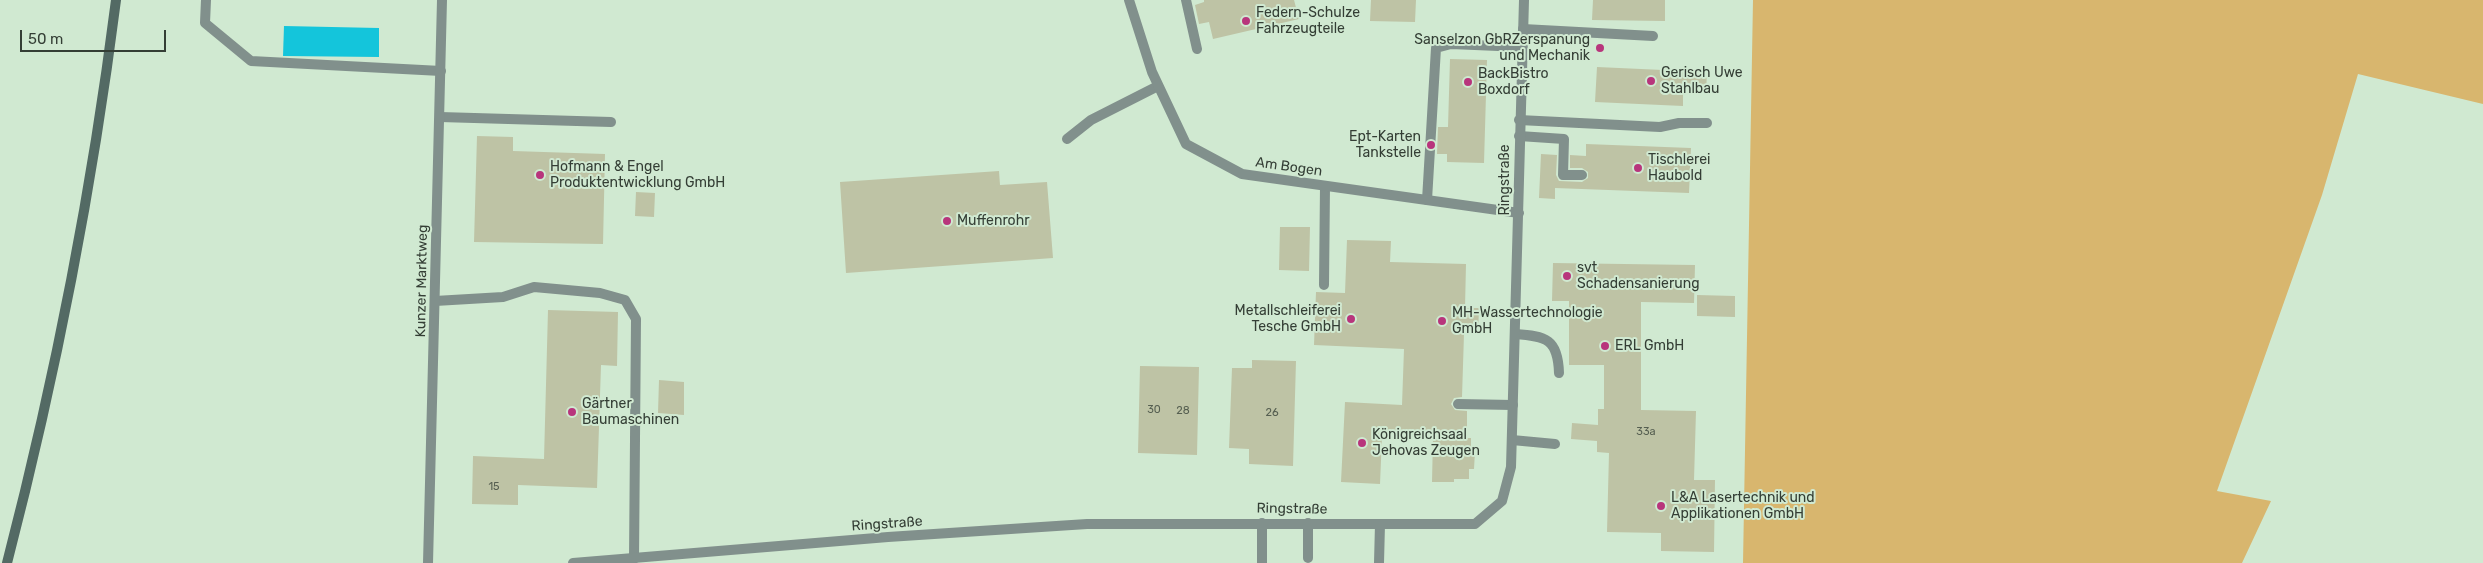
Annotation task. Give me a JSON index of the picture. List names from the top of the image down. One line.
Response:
{"streets":{"street":["Am Bogen","Ringstraße","Kunzer Marktweg"]},"crossings":[["Am Bogen","Ringstraße"]],"places":["Federn-Schulze Fahrzeugteile","Sanselzon GbRZerspanung und Mechanik","Gerisch Uwe Stahlbau","BackBistro Boxdorf","Ept-Karten Tankstelle","Tischlerei Haubold","Hofmann & Engel Produktentwicklung GmbH","Muffenrohr","svt Schadensanierung","Metallschleiferei Tesche GmbH","MH-Wassertechnologie GmbH","ERL GmbH","Gärtner Baumaschinen","Königreichsaal Jehovas Zeugen","L&A Lasertechnik und Applikationen GmbH"],"house_numbers":["30","28","26","33a","15"],"scale_bar":"50 m"}
